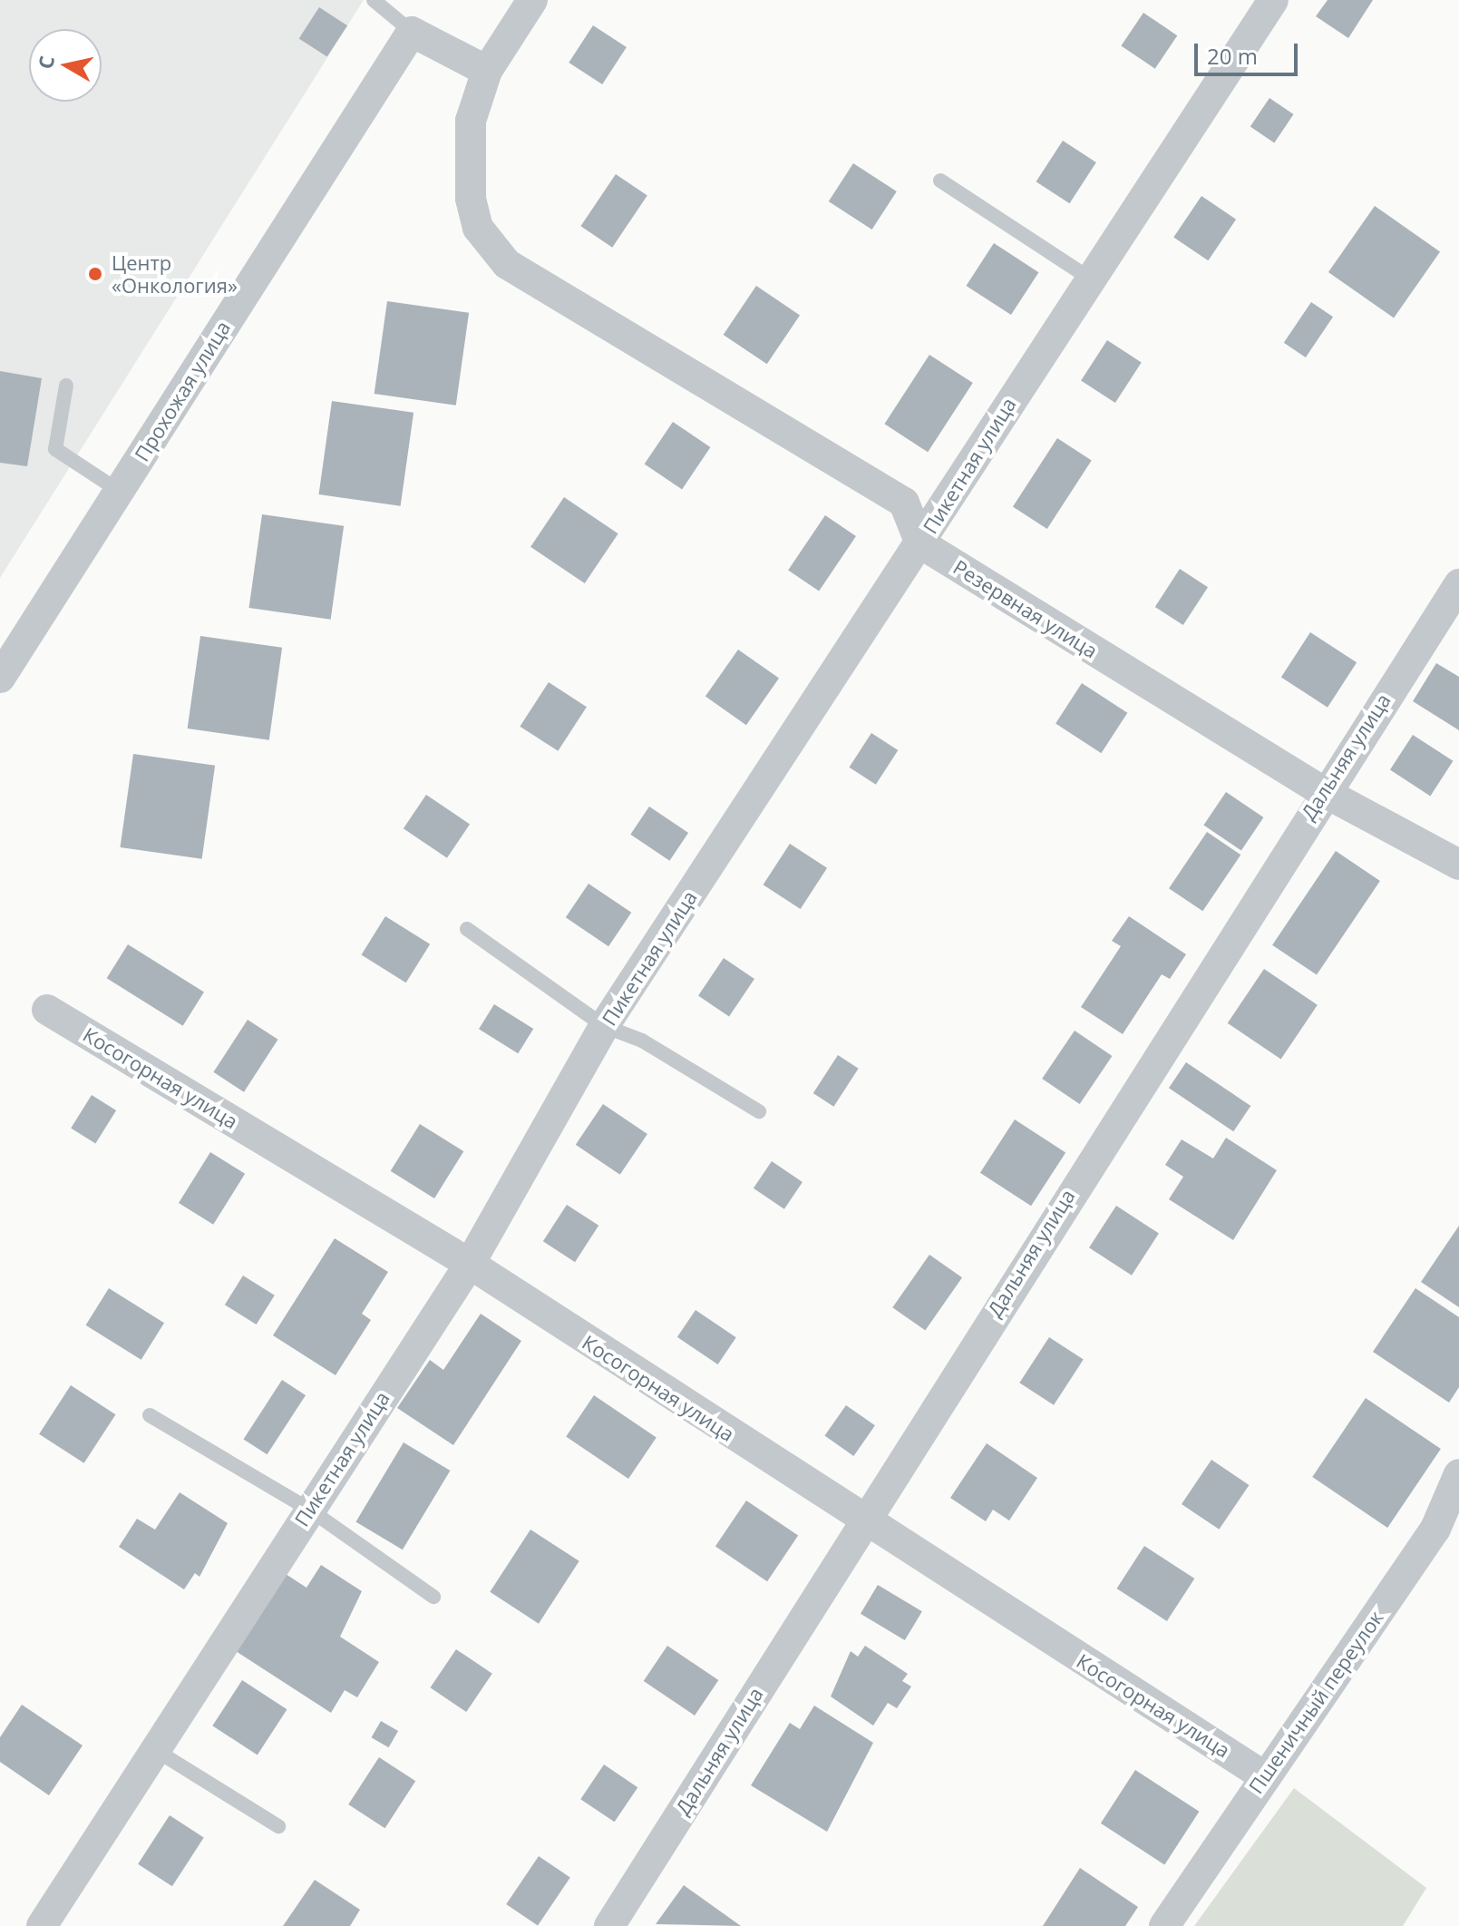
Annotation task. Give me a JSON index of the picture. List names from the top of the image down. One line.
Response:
{"streets":{"street":["Прохожая улица","Пикетная улица","Резервная улица","Дальняя улица","Косогорная улица","Пшеничный переулок"]},"crossings":[["Пикетная улица","Резервная улица"],["Пикетная улица","Косогорная улица"],["Резервная улица","Дальняя улица"],["Дальняя улица","Косогорная улица"],["Косогорная улица","Пшеничный переулок"]],"places":["Центр «Онкология»"],"scale_bar":"20 m","north":"left"}
